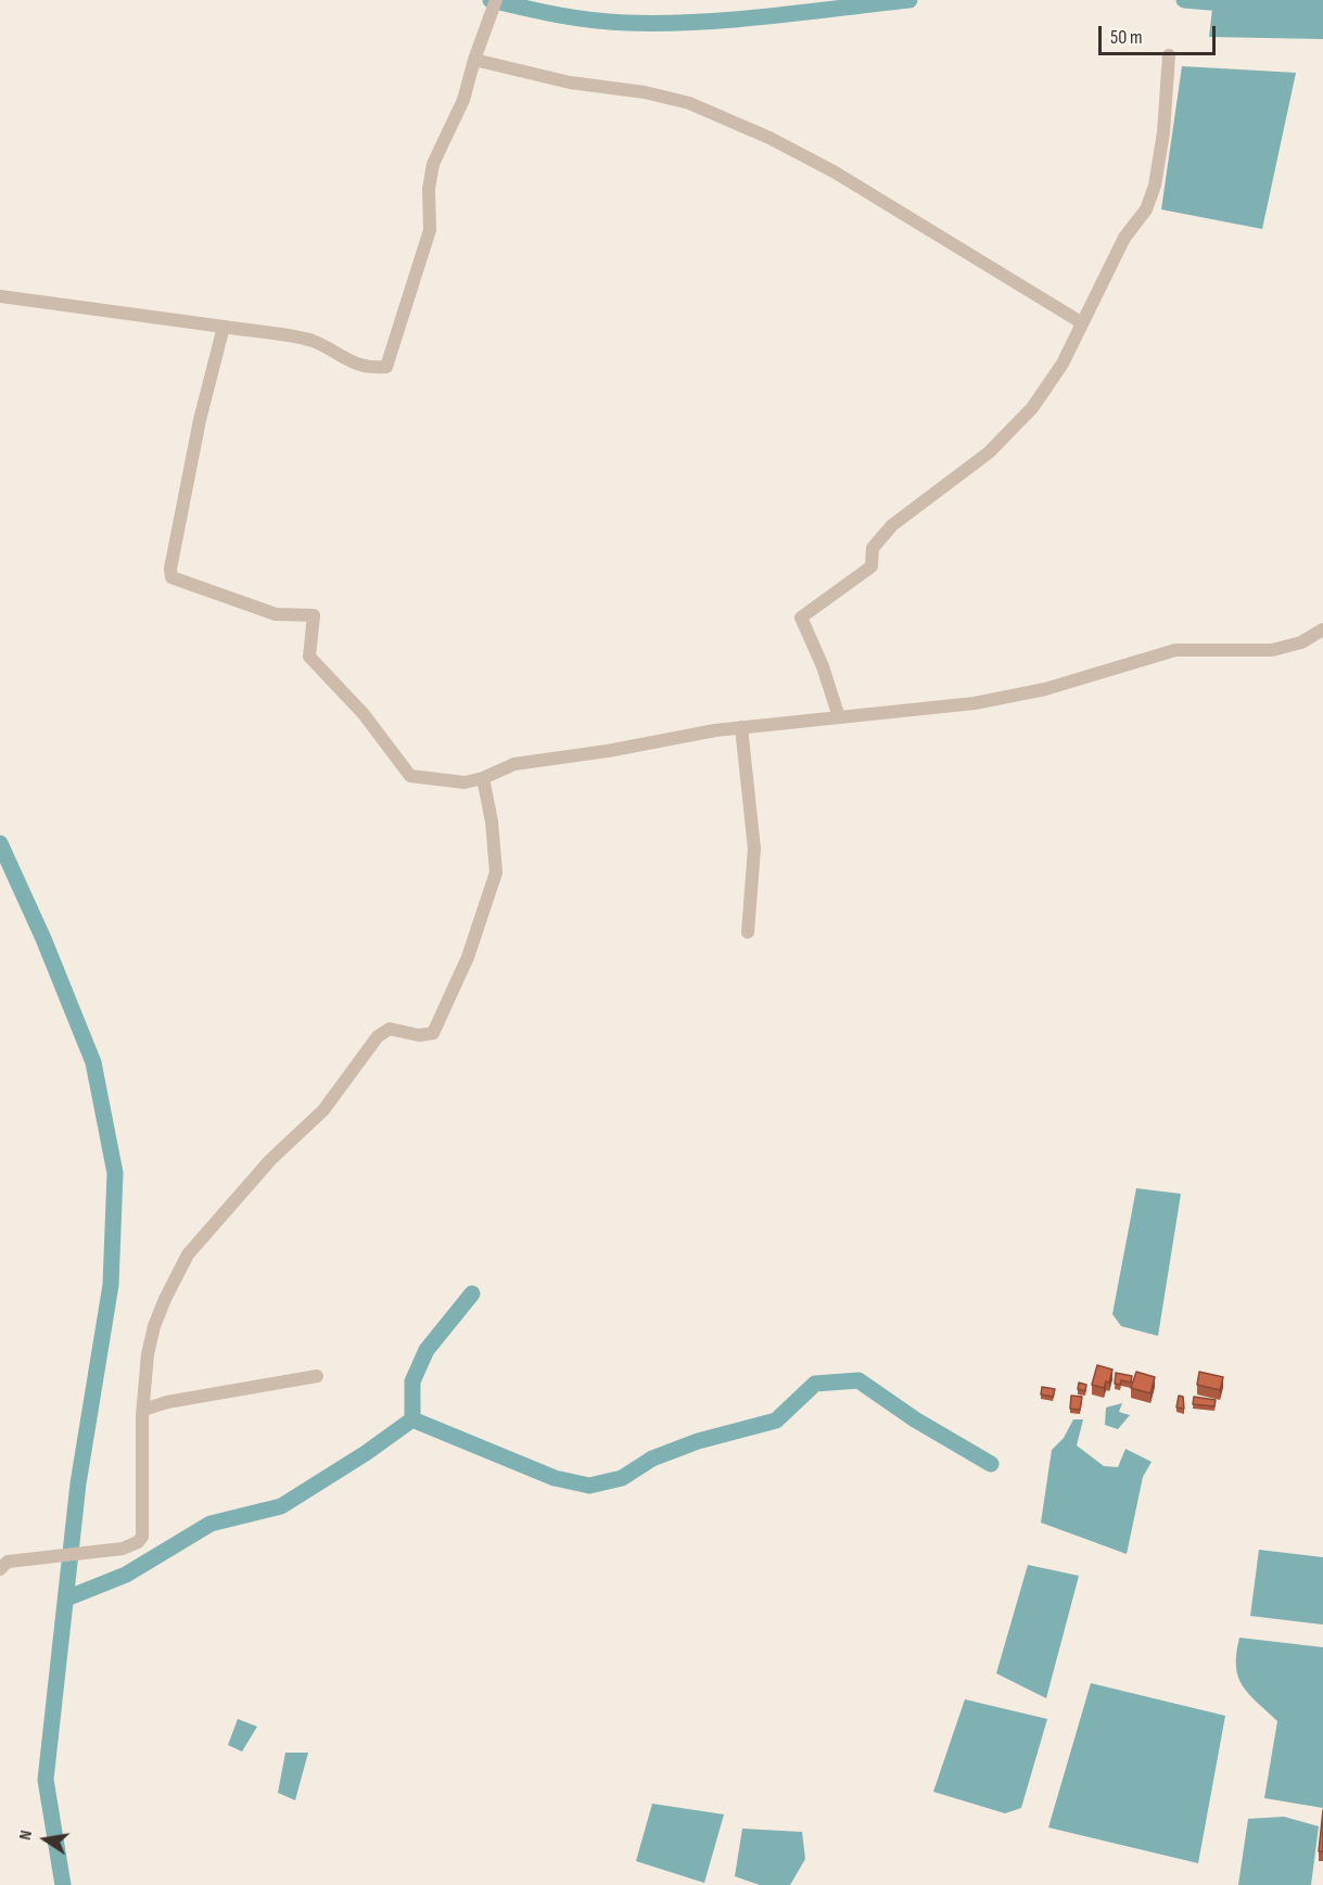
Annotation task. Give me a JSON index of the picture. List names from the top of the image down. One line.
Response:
{"scale_bar":"50 m","north":"left"}
